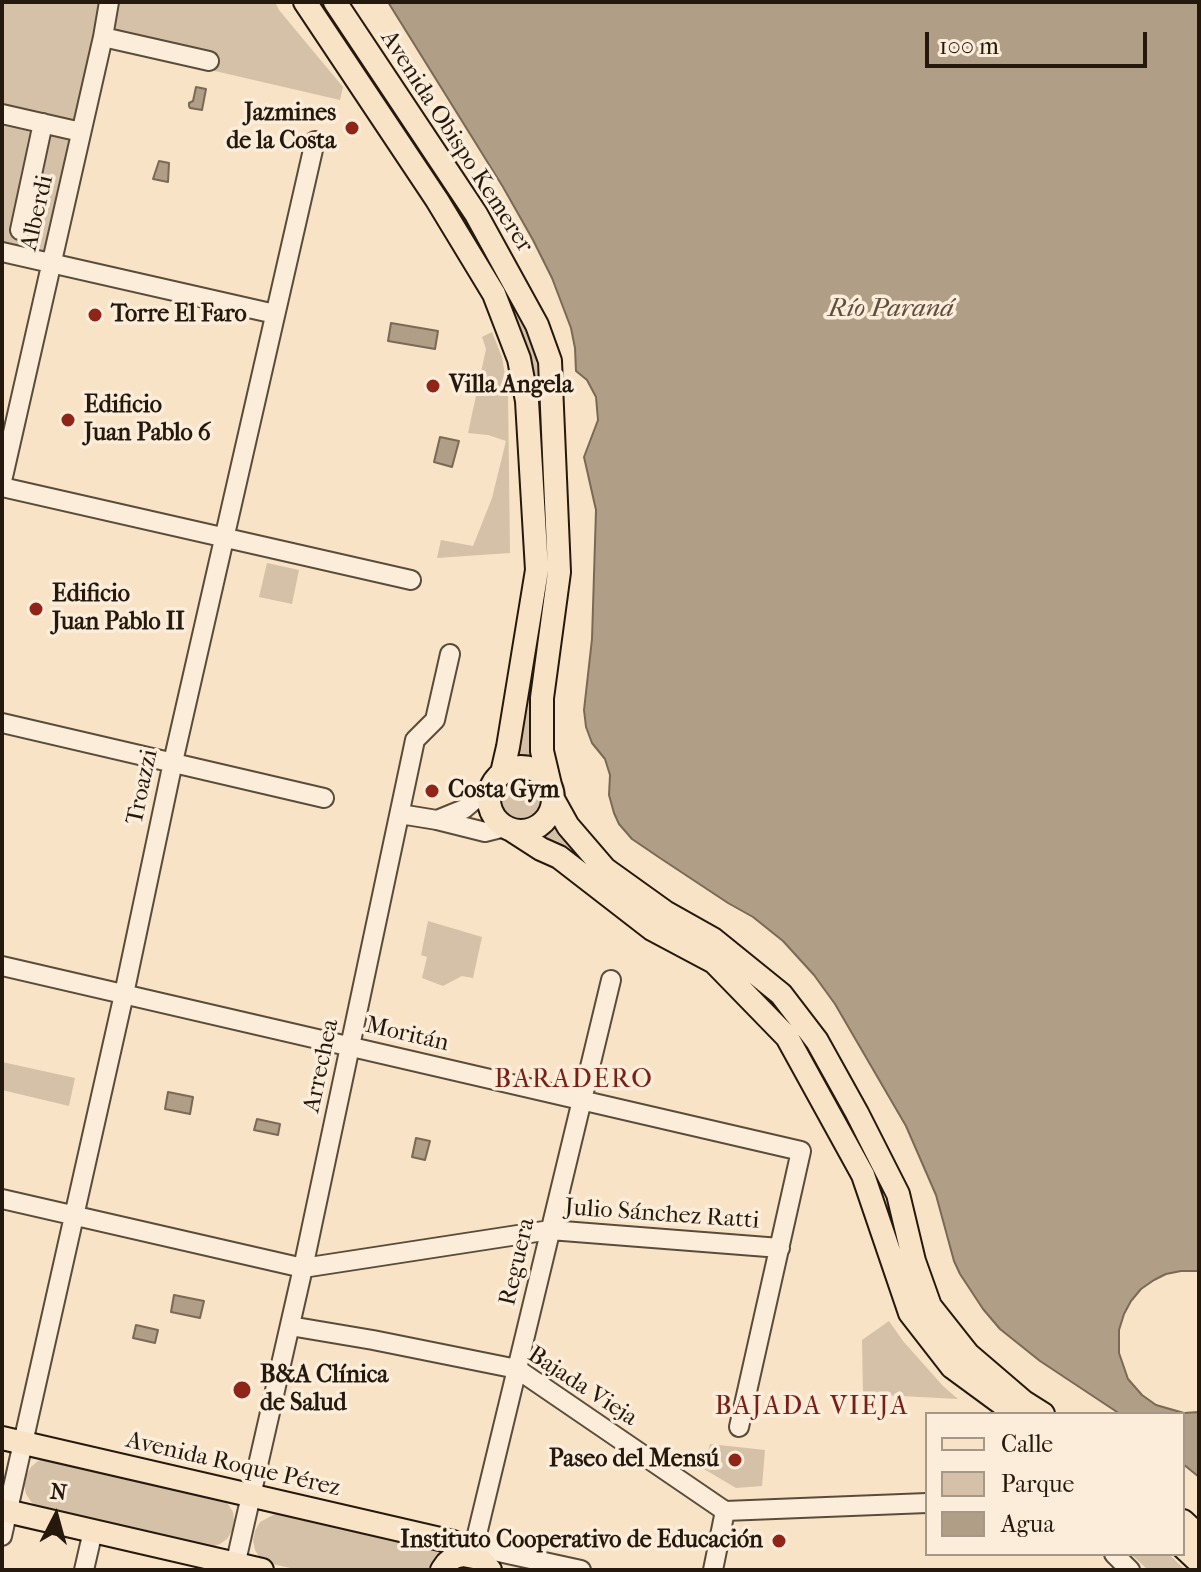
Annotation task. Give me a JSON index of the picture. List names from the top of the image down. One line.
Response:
{"streets":{"main road":["Avenida Obispo Kemerer","Avenida Roque Pérez"],"street":["Alberdi","Troazzi","Moritán","Arrechea","Julio Sánchez Ratti","Reguera","Bajada Vieja"]},"crossings":[["Troazzi","Moritán"],["Troazzi","Avenida Roque Pérez"],["Moritán","Arrechea"],["Moritán","Julio Sánchez Ratti"],["Moritán","Reguera"],["Arrechea","Julio Sánchez Ratti"],["Arrechea","Bajada Vieja"],["Arrechea","Avenida Roque Pérez"],["Julio Sánchez Ratti","Reguera"],["Reguera","Bajada Vieja"],["Reguera","Avenida Roque Pérez"]],"districts":["BARADERO","BAJADA VIEJA"],"water":["Río Paraná"],"places":["Jazmines de la Costa","Torre El Faro","Villa Angela","Edificio Juan Pablo 6","Edificio Juan Pablo II","Costa Gym","B&A Clínica de Salud","Paseo del Mensú","Instituto Cooperativo de Educación"],"legend":["Calle","Parque","Agua"],"scale_bar":"100 m","north":"top"}
